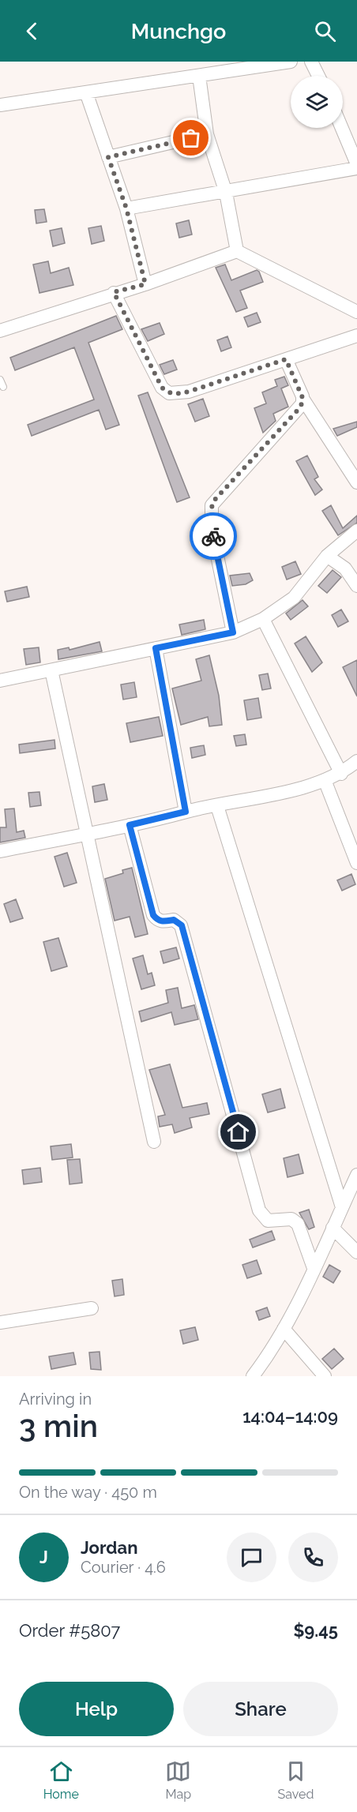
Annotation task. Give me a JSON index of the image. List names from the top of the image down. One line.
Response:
{"page":{"header":"Munchgo","heading":["3 min","Arriving in","14:04–14:09"],"panel":["Jordan","Courier · 4.6","Order #5807","$9.45"],"bar":"On the way · 450 m","round":"J","buttons":["Help","Share"],"tabs":["Home","Map","Saved"]}}
